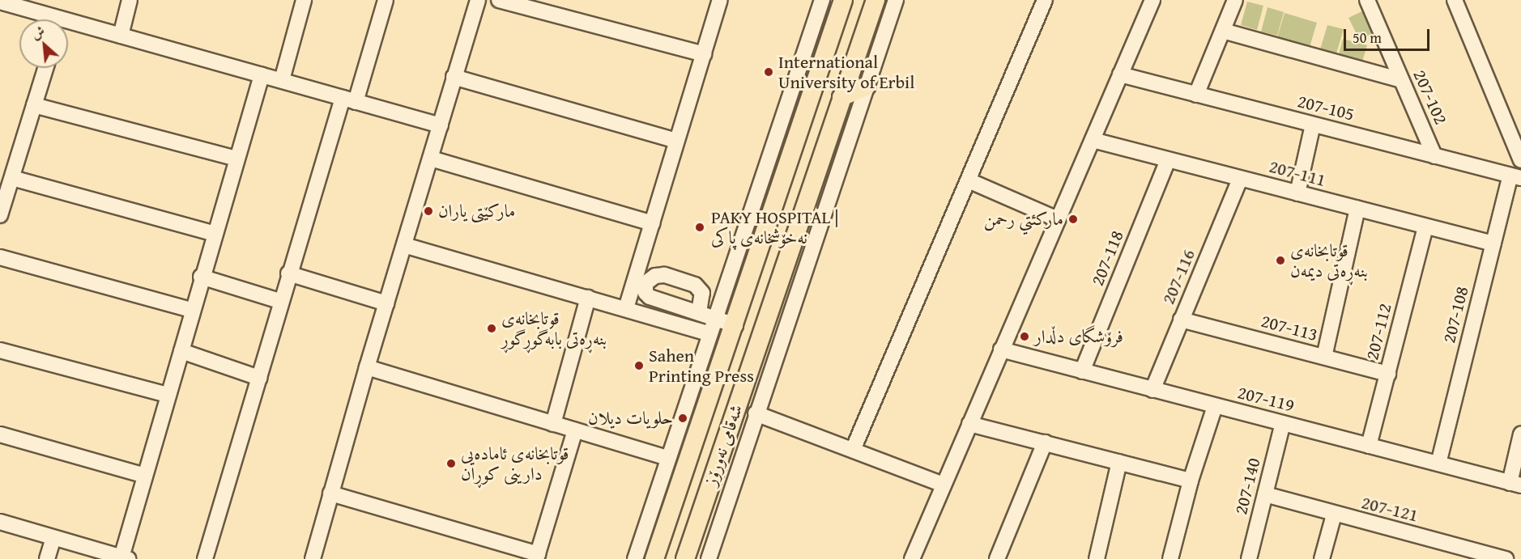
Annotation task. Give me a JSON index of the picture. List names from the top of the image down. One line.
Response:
{"streets":{"main road":["شەقامی نەورۆز"],"street":["207-102","207-105","207-111","207-118","207-116","207-108","207-113","207-112","207-119","207-140","207-121"]},"crossings":[["207-102","207-105"],["207-105","207-108"],["207-111","207-118"],["207-111","207-116"],["207-111","207-108"],["207-111","207-112"],["207-118","207-119"],["207-116","207-113"],["207-116","207-119"],["207-108","207-119"],["207-113","207-112"],["207-112","207-119"],["207-119","207-140"],["207-140","207-121"]],"places":["International University of Erbil","مارکێتی یاران","ماركئتي رحمن","PAKY HOSPITAL | نەخۆشخانەی پاکی","قوتابخانەی بنەڕەتی دیمەن","قوتابخانەی بنەڕەتی بابەگوڕگوڕ","فرۆشگای دڵدار","Sahen Printing Press","حلويات ديلان","قوتابخانەی ئامادەیی دارینی کوڕان"],"scale_bar":"50 m","north":"top left"}
